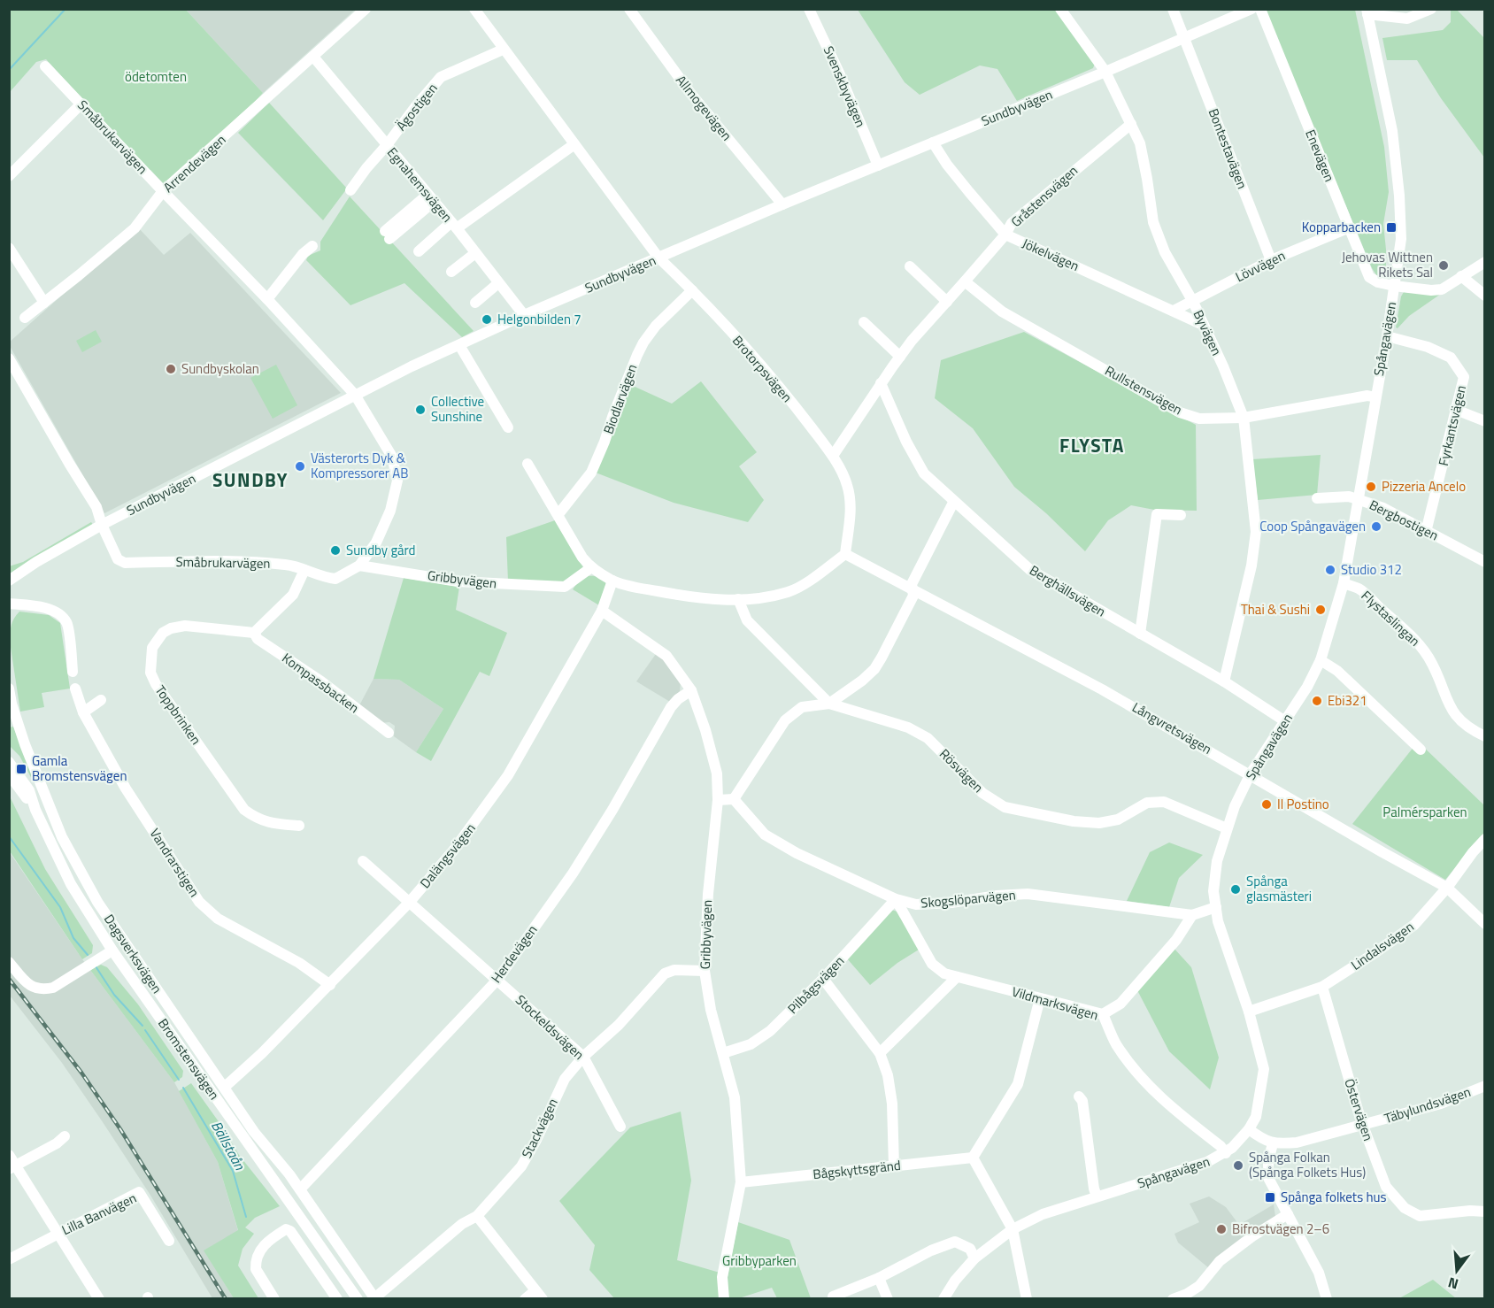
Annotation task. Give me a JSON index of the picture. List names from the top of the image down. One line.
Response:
{"streets":{"street":["Svenskbyvägen","Ägostigen","Allmogevägen","Sundbyvägen","Småbrukarvägen","Bontestavägen","Enevägen","Arrendevägen","Egnahemsvägen","Gråstensvägen","Jökelvägen","Lövvägen","Byvägen","Spångavägen","Brotorpsvägen","Rullstensvägen","Biodlarvägen","Fyrkantsvägen","Bergbostigen","Gribbyvägen","Berghällsvägen","Flystaslingan","Kompassbacken","Toppbrinken","Långvretsvägen","Rösvägen","Dalängsvägen","Vandrarstigen","Skogslöparvägen","Lindalsvägen","Dagsverksvägen","Herdevägen","Pilbågsvägen","Vildmarksvägen","Stockeldsvägen","Bromstensvägen","Täbylundsvägen","Östervägen","Stackvägen","Bågskyttsgränd","Lilla Banvägen"]},"crossings":[["Svenskbyvägen","Sundbyvägen"],["Ägostigen","Egnahemsvägen"],["Ägostigen","Brotorpsvägen"],["Allmogevägen","Sundbyvägen"],["Sundbyvägen","Småbrukarvägen"],["Sundbyvägen","Bontestavägen"],["Sundbyvägen","Egnahemsvägen"],["Sundbyvägen","Jökelvägen"],["Sundbyvägen","Byvägen"],["Sundbyvägen","Brotorpsvägen"],["Småbrukarvägen","Arrendevägen"],["Småbrukarvägen","Gribbyvägen"],["Bontestavägen","Lövvägen"],["Enevägen","Lövvägen"],["Enevägen","Spångavägen"],["Arrendevägen","Egnahemsvägen"],["Gråstensvägen","Jökelvägen"],["Gråstensvägen","Byvägen"],["Gråstensvägen","Brotorpsvägen"],["Gråstensvägen","Rullstensvägen"],["Gråstensvägen","Berghällsvägen"],["Jökelvägen","Lövvägen"],["Jökelvägen","Byvägen"],["Lövvägen","Byvägen"],["Byvägen","Rullstensvägen"],["Byvägen","Berghällsvägen"],["Spångavägen","Rullstensvägen"],["Spångavägen","Fyrkantsvägen"],["Spångavägen","Bergbostigen"],["Spångavägen","Berghällsvägen"],["Spångavägen","Flystaslingan"],["Spångavägen","Långvretsvägen"],["Spångavägen","Rösvägen"],["Spångavägen","Skogslöparvägen"],["Spångavägen","Lindalsvägen"],["Spångavägen","Vildmarksvägen"],["Brotorpsvägen","Biodlarvägen"],["Brotorpsvägen","Långvretsvägen"],["Fyrkantsvägen","Bergbostigen"],["Gribbyvägen","Dalängsvägen"],["Gribbyvägen","Herdevägen"],["Gribbyvägen","Pilbågsvägen"],["Gribbyvägen","Stackvägen"],["Gribbyvägen","Bågskyttsgränd"],["Kompassbacken","Toppbrinken"],["Långvretsvägen","Lindalsvägen"],["Dalängsvägen","Vandrarstigen"],["Dalängsvägen","Dagsverksvägen"],["Dalängsvägen","Stockeldsvägen"],["Skogslöparvägen","Pilbågsvägen"],["Skogslöparvägen","Vildmarksvägen"],["Lindalsvägen","Östervägen"],["Dagsverksvägen","Herdevägen"],["Dagsverksvägen","Stackvägen"],["Herdevägen","Stockeldsvägen"],["Pilbågsvägen","Vildmarksvägen"],["Stockeldsvägen","Stackvägen"],["Täbylundsvägen","Östervägen"]],"districts":["FLYSTA","SUNDBY"],"water":["Bällstaån"],"parks":["ödetomten","Palmérsparken","Gribbyparken"],"places":{"transit":["Kopparbacken","Gamla Bromstensvägen","Spånga folkets hus"],"other":["Jehovas Wittnen Rikets Sal","Helgonbilden 7","Sundbyskolan","Collective Sunshine","Västerorts Dyk & Kompressorer AB","Pizzeria Ancelo","Coop Spångavägen","Sundby gård","Studio 312","Thai & Sushi","Ebi321","Il Postino","Spånga glasmästeri","Spånga Folkan (Spånga Folkets Hus)","Bifrostvägen 2–6"]},"north":"bottom"}
